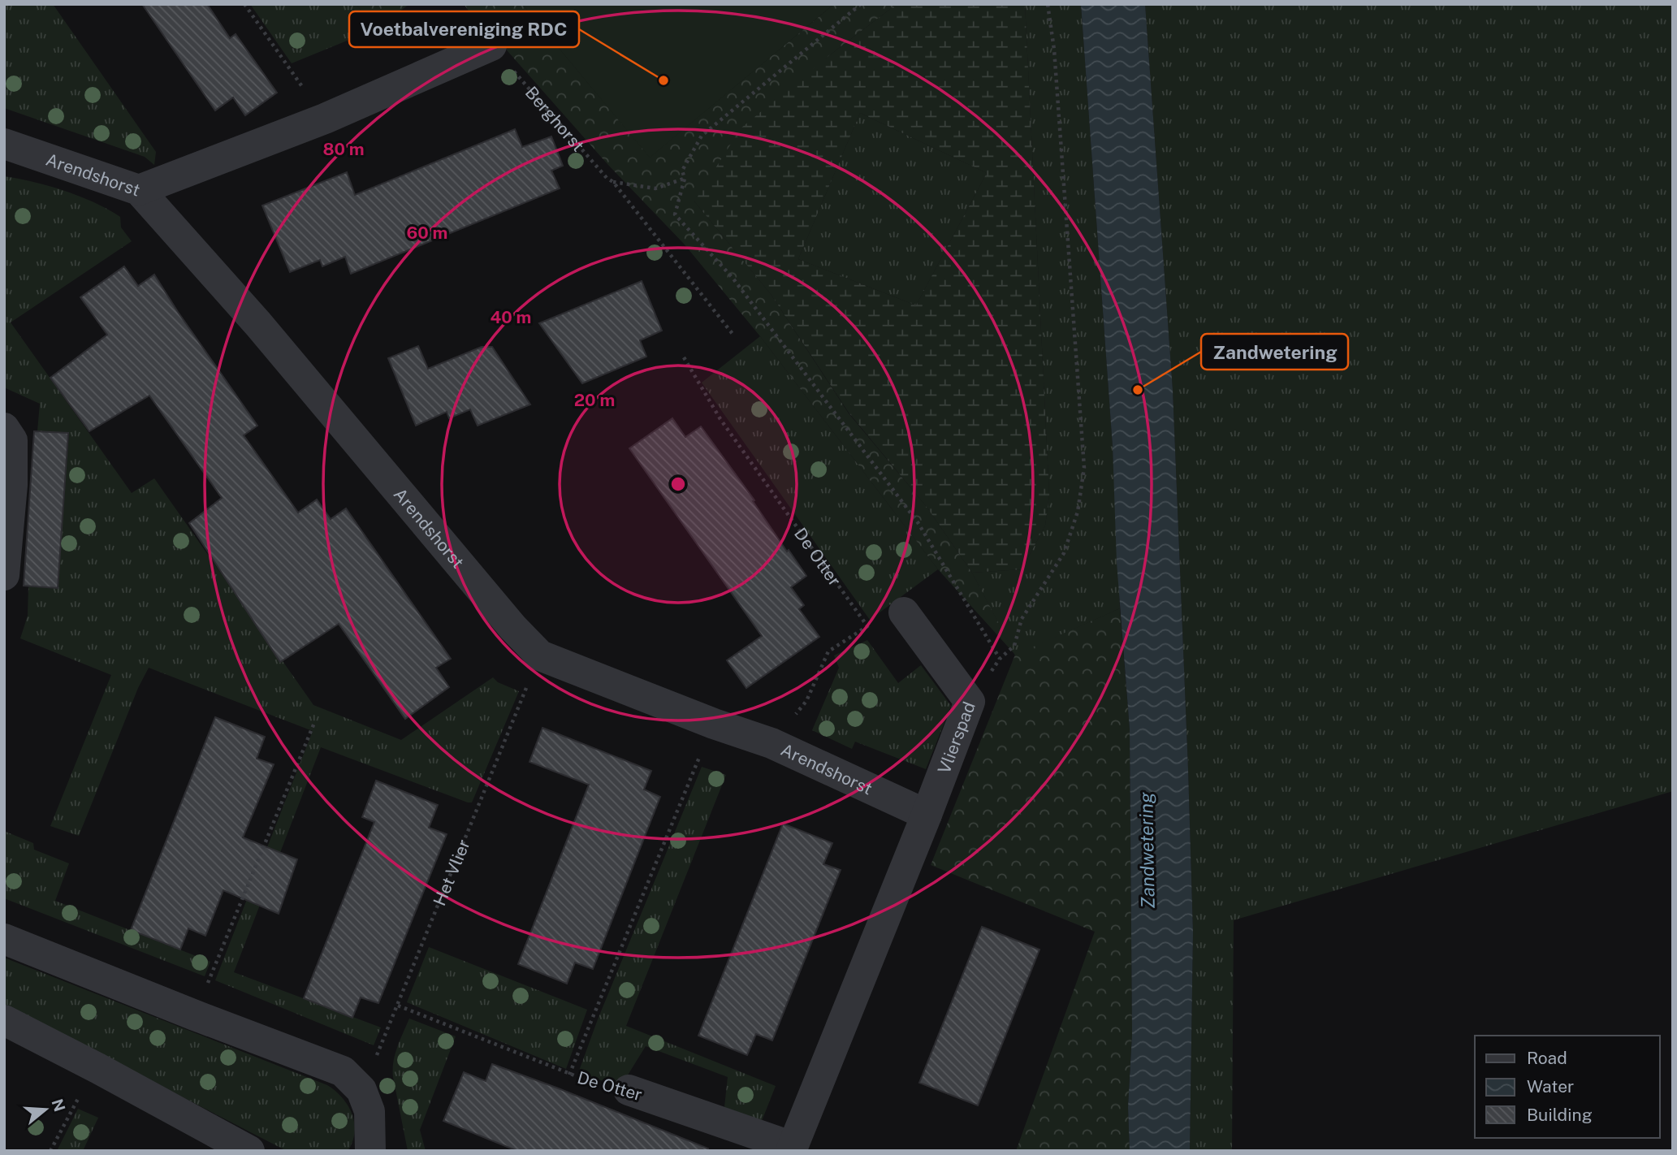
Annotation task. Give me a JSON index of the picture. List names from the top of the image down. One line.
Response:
{"streets":{"street":["Arendshorst","De Otter","Vlierspad"],"path":["Berghorst","Het Vlier"]},"crossings":[["Arendshorst","De Otter"],["Arendshorst","Vlierspad"],["Arendshorst","Het Vlier"],["De Otter","Vlierspad"],["De Otter","Het Vlier"]],"water":["Zandwetering"],"places":["Voetbalvereniging RDC","Zandwetering"],"legend":["Road","Water","Building"],"north":"right","rings":["80 m","60 m","40 m","20 m"]}
